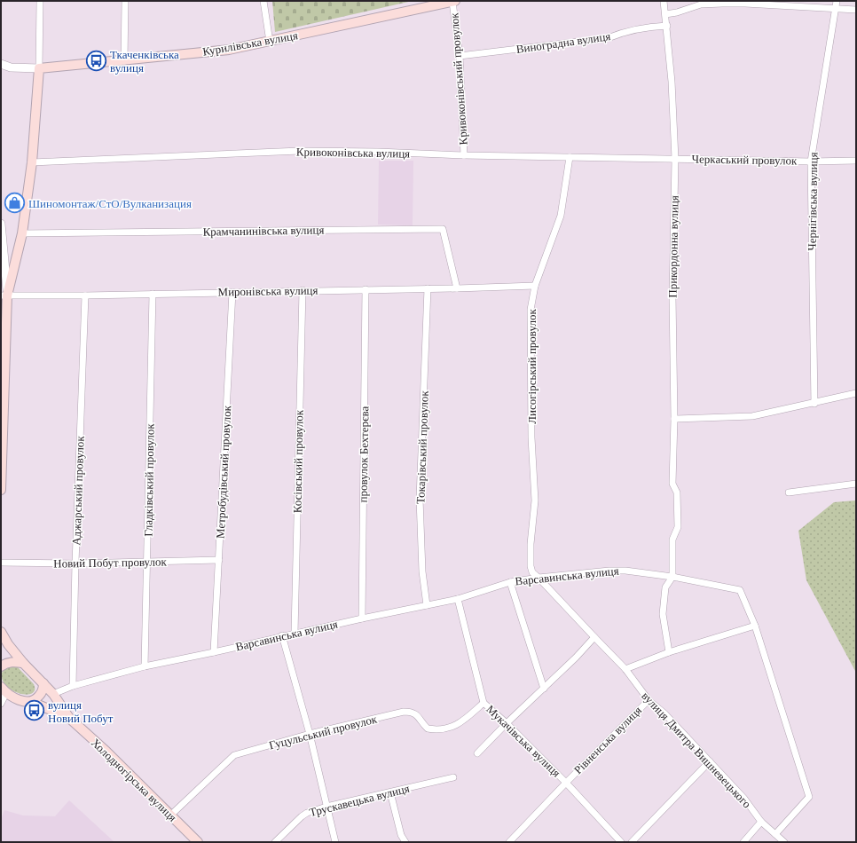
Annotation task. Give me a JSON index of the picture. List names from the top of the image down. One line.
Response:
{"streets":{"main road":["Курилівська вулиця","Холодногірська вулиця"],"street":["Виноградна вулиця","Кривоконівський провулок","Кривоконівська вулиця","Черкаський провулок","Чернігівська вулиця","Крамчанинівська вулиця","Прикордонна вулиця","Миронівська вулиця","Лисогірський провулок","Токарівський провулок","провулок Бехтерєва","Косівський провулок","Метробудівський провулок","Гладківський провулок","Аджарський провулок","Новий Побут провулок","Варсавинська вулиця","Гуцульський провулок","Рівненська вулиця","Мукачівська вулиця","вулиця Дмитра Вишневецького","Трускавецька вулиця"]},"crossings":[["Виноградна вулиця","Кривоконівський провулок"],["Виноградна вулиця","Прикордонна вулиця"],["Курилівська вулиця","Кривоконівський провулок"],["Кривоконівський провулок","Кривоконівська вулиця"],["Кривоконівська вулиця","Черкаський провулок"],["Кривоконівська вулиця","Прикордонна вулиця"],["Кривоконівська вулиця","Лисогірський провулок"],["Черкаський провулок","Чернігівська вулиця"],["Черкаський провулок","Прикордонна вулиця"],["Крамчанинівська вулиця","Миронівська вулиця"],["Прикордонна вулиця","Варсавинська вулиця"],["Миронівська вулиця","Лисогірський провулок"],["Миронівська вулиця","Токарівський провулок"],["Миронівська вулиця","провулок Бехтерєва"],["Миронівська вулиця","Косівський провулок"],["Миронівська вулиця","Метробудівський провулок"],["Миронівська вулиця","Гладківський провулок"],["Миронівська вулиця","Аджарський провулок"],["Лисогірський провулок","Варсавинська вулиця"],["Лисогірський провулок","вулиця Дмитра Вишневецького"],["Токарівський провулок","Варсавинська вулиця"],["провулок Бехтерєва","Варсавинська вулиця"],["Косівський провулок","Варсавинська вулиця"],["Метробудівський провулок","Новий Побут провулок"],["Метробудівський провулок","Варсавинська вулиця"],["Гладківський провулок","Новий Побут провулок"],["Гладківський провулок","Варсавинська вулиця"],["Аджарський провулок","Новий Побут провулок"],["Аджарський провулок","Варсавинська вулиця"],["Варсавинська вулиця","Мукачівська вулиця"],["Варсавинська вулиця","вулиця Дмитра Вишневецького"],["Варсавинська вулиця","Холодногірська вулиця"],["Гуцульський провулок","Мукачівська вулиця"],["Гуцульський провулок","Холодногірська вулиця"],["Рівненська вулиця","Мукачівська вулиця"],["Рівненська вулиця","вулиця Дмитра Вишневецького"]],"places":{"bus stop":["Ткаченківська вулиця","вулиця Новий Побут"],"shop":["Шиномонтаж/СтО/Вулканизация"]}}
